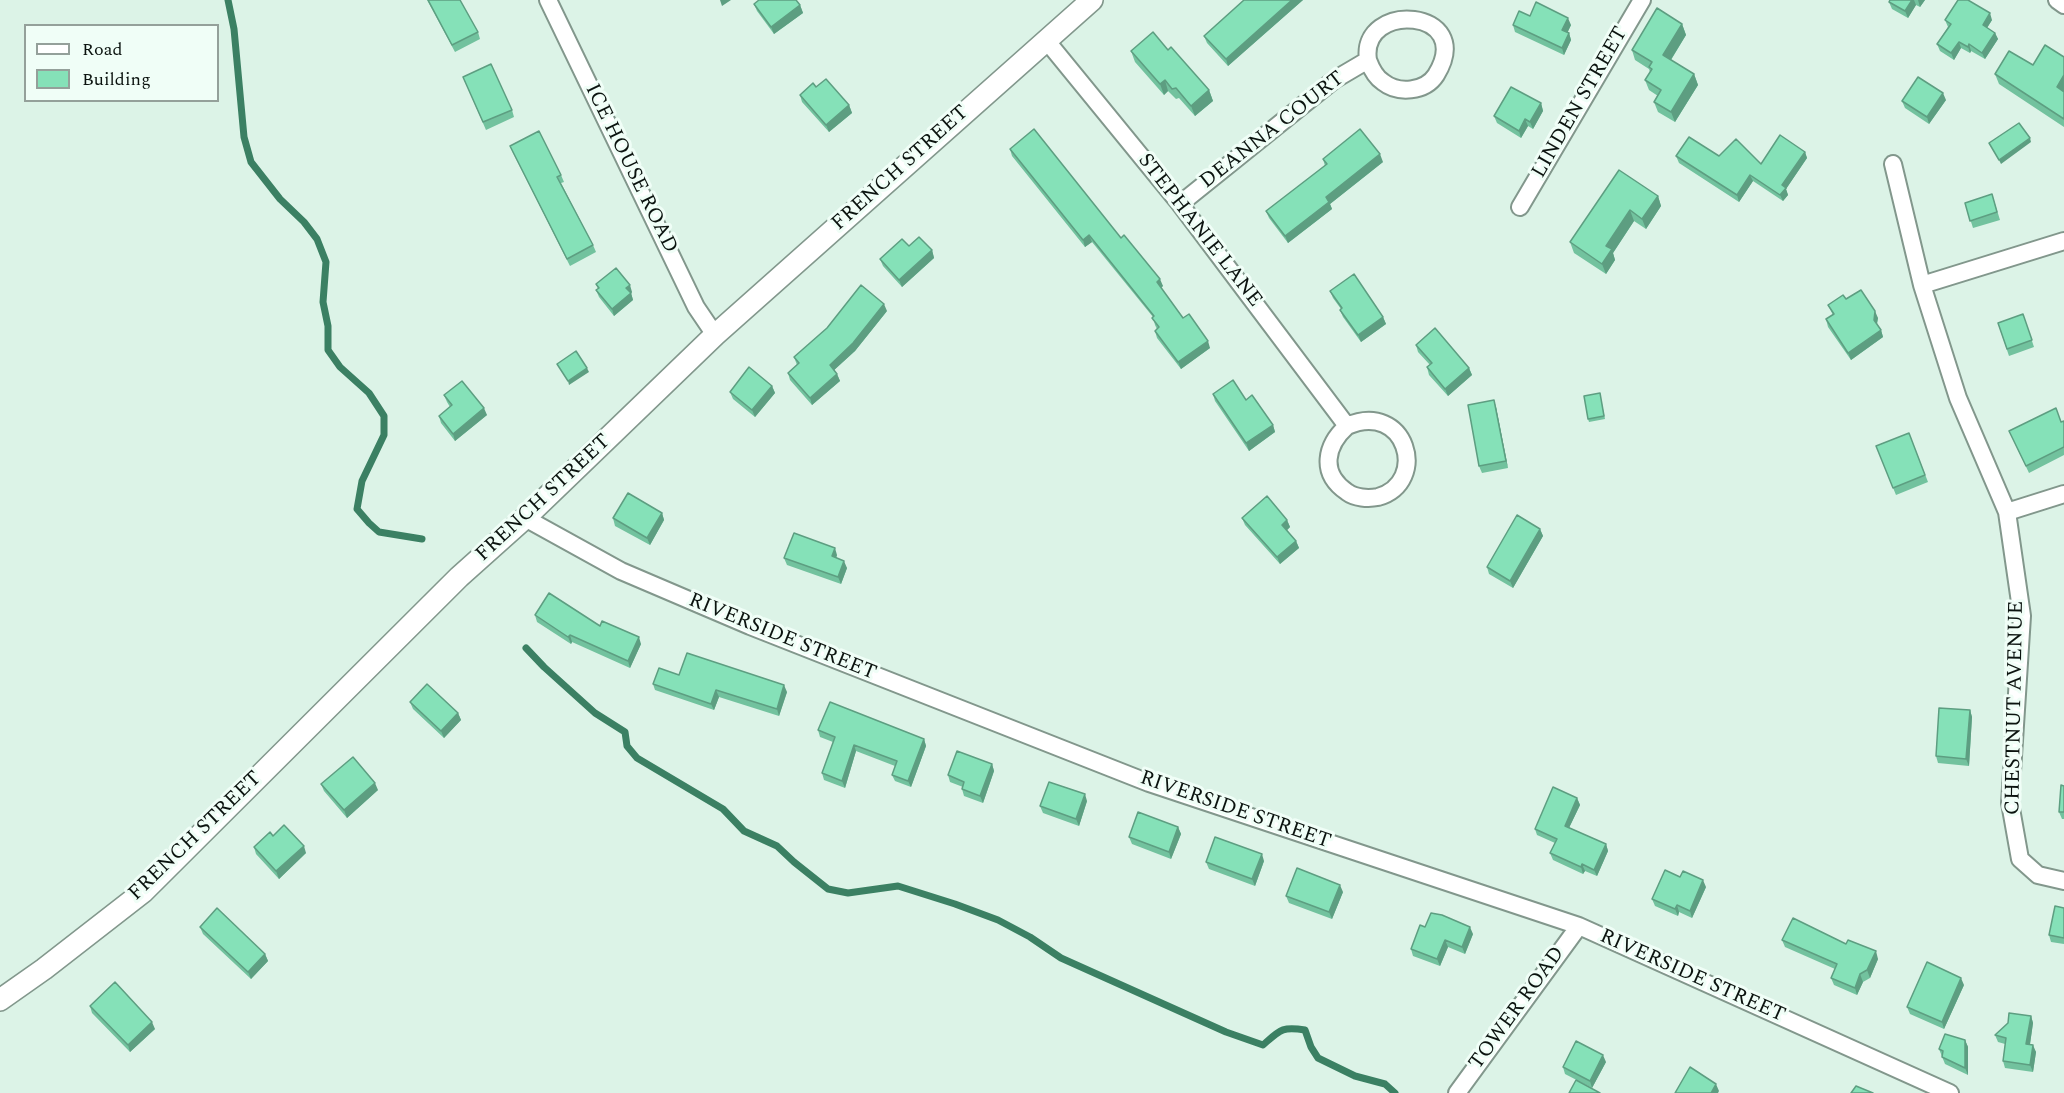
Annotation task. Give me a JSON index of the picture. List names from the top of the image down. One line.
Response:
{"streets":{"street":["LINDEN STREET","DEANNA COURT","ICE HOUSE ROAD","FRENCH STREET","STEPHANIE LANE","RIVERSIDE STREET","CHESTNUT AVENUE","TOWER ROAD"]},"crossings":[["DEANNA COURT","STEPHANIE LANE"],["ICE HOUSE ROAD","FRENCH STREET"],["FRENCH STREET","STEPHANIE LANE"],["FRENCH STREET","RIVERSIDE STREET"],["RIVERSIDE STREET","TOWER ROAD"]],"legend":["Road","Building"]}
